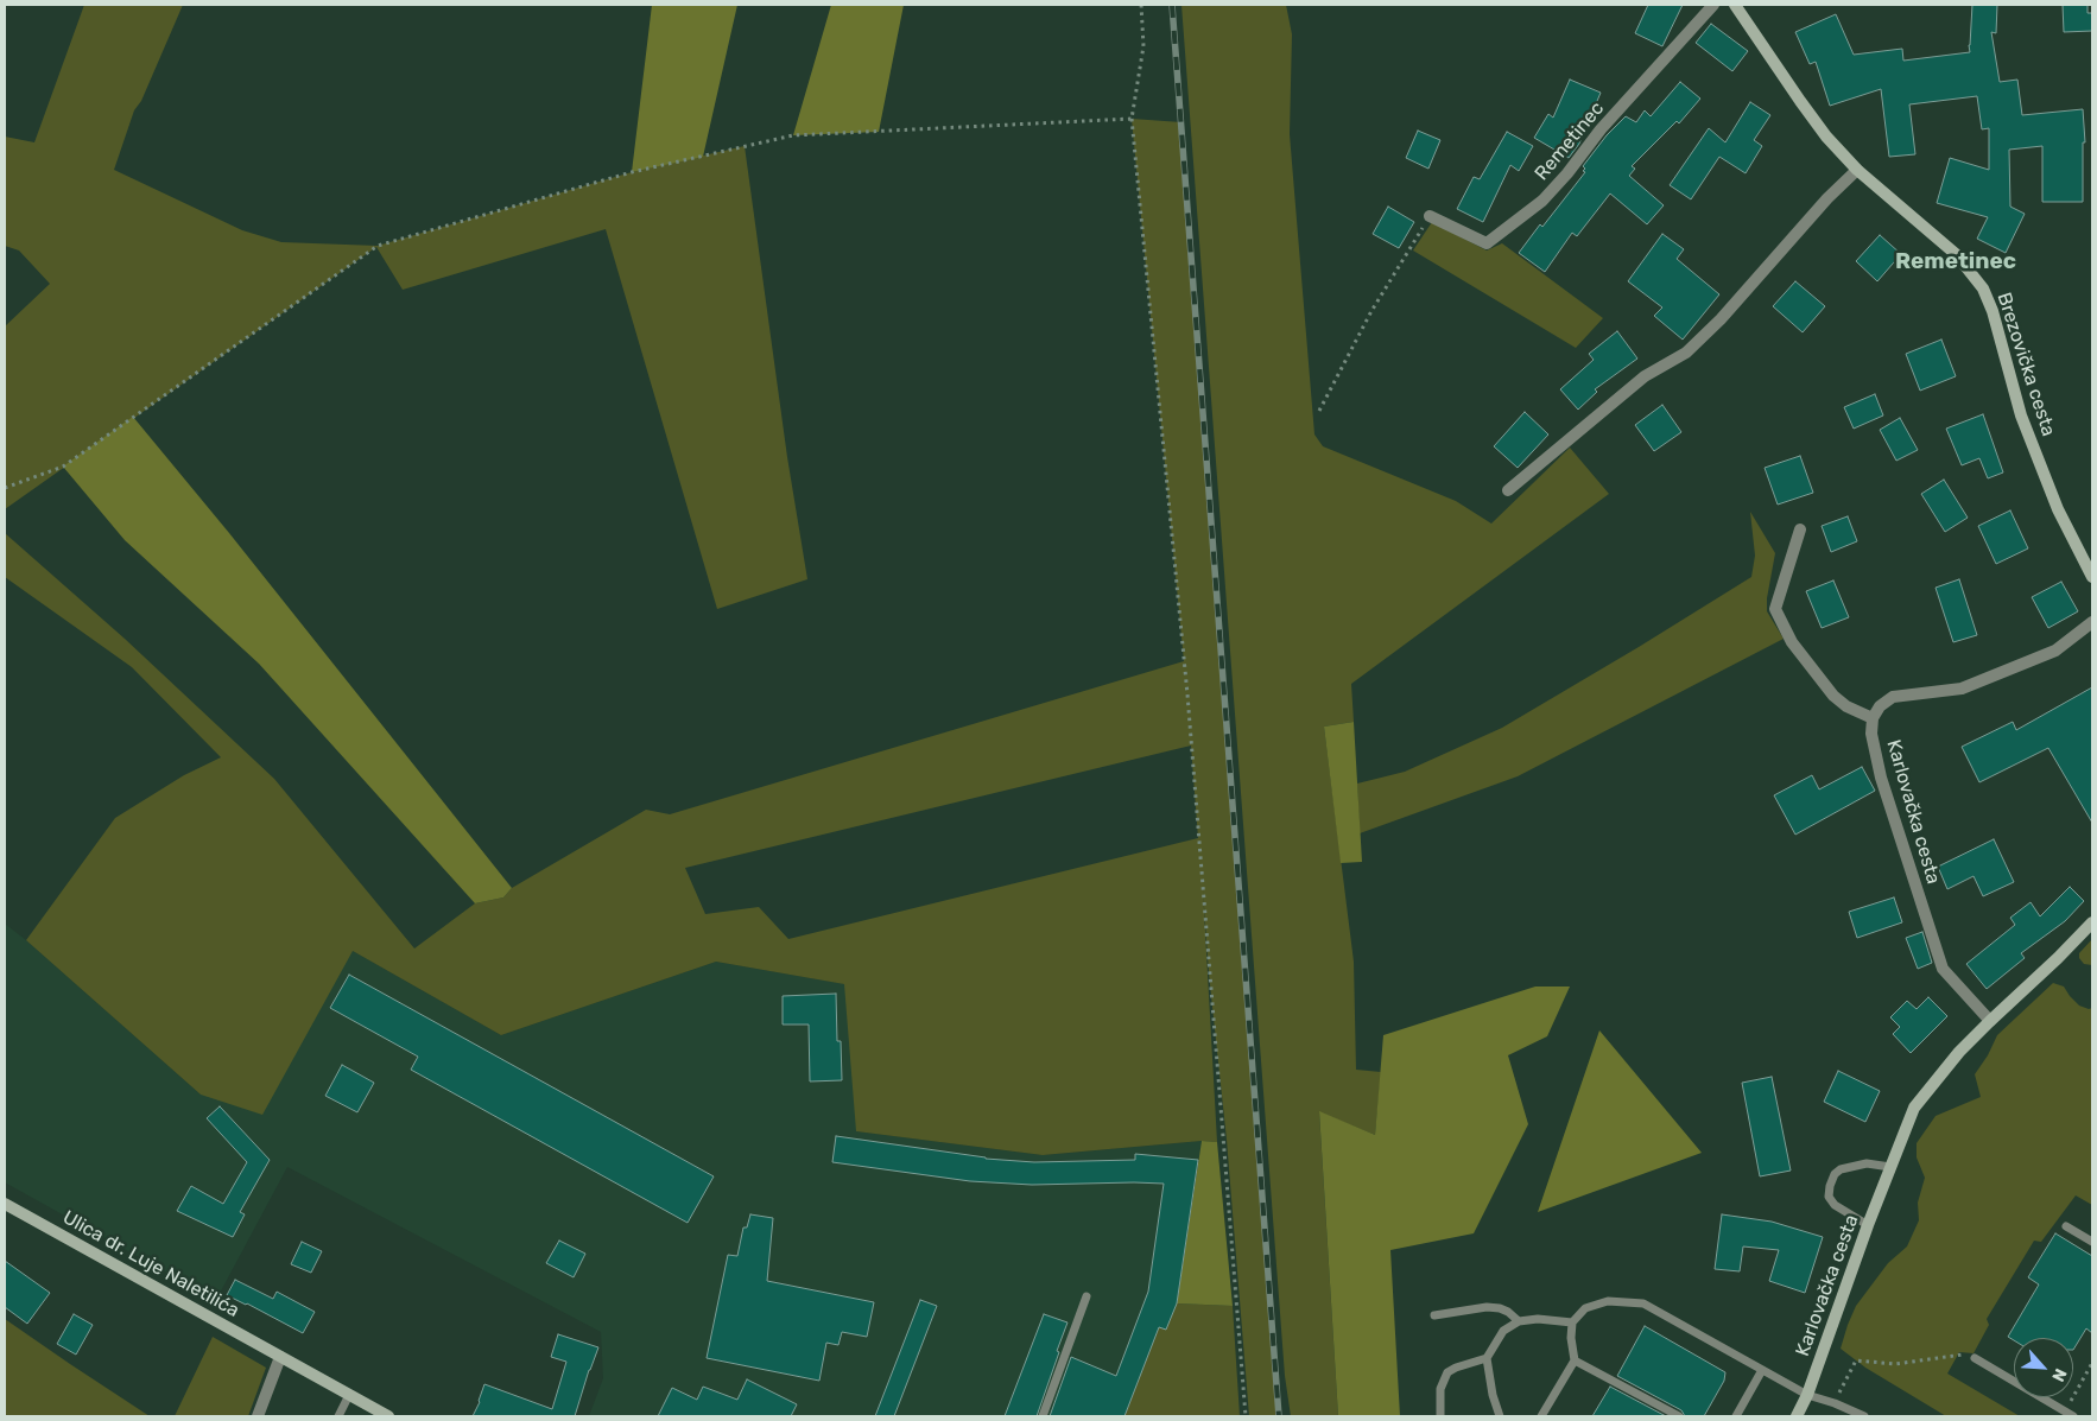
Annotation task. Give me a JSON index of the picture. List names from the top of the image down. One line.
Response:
{"streets":{"main road":["Brezovička cesta","Karlovačka cesta","Ulica dr. Luje Naletilića"],"street":["Remetinec"]},"districts":["Remetinec"],"north":"bottom right"}
